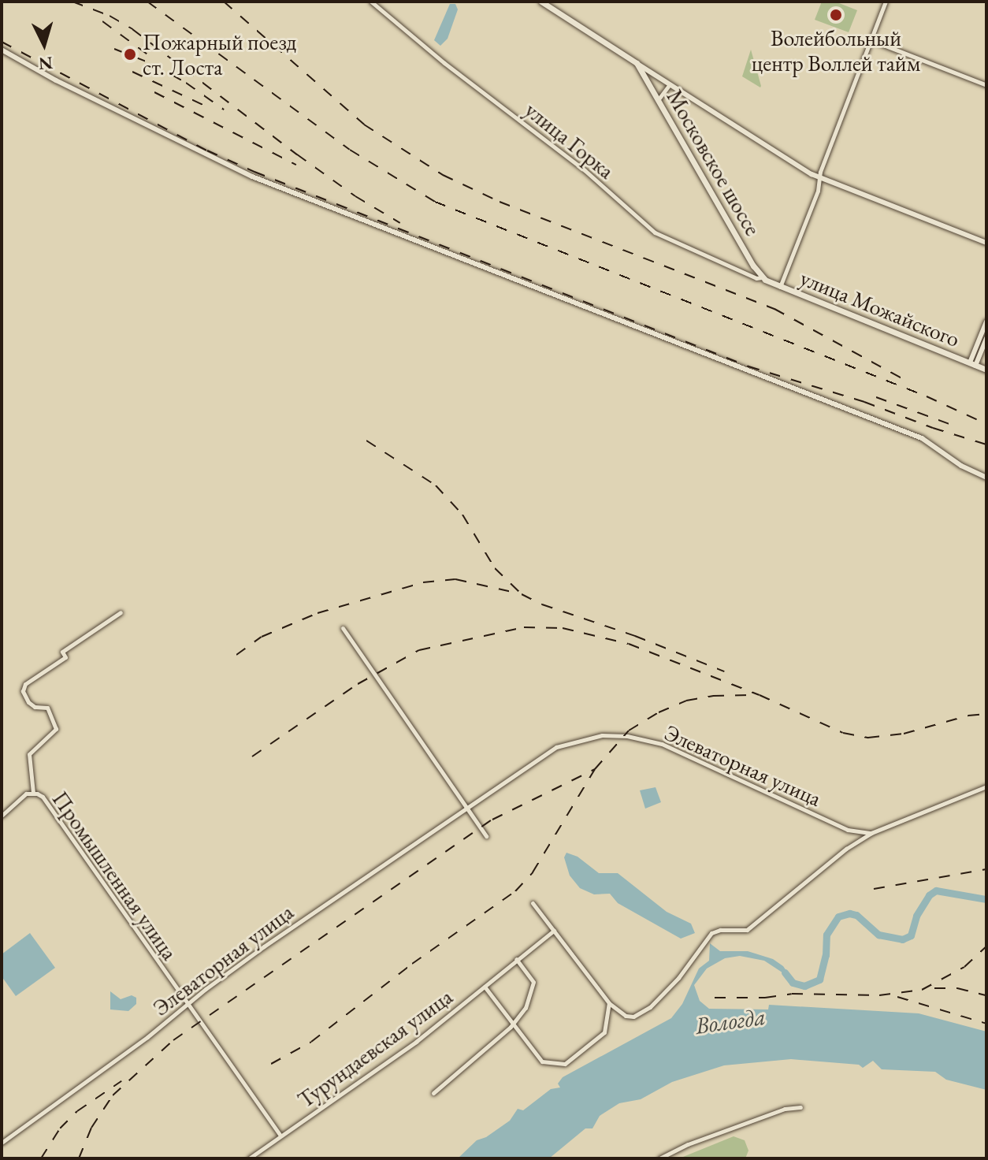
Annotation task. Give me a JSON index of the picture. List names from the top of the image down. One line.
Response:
{"streets":{"main road":["Московское шоссе","улица Можайского"],"street":["улица Горка","Элеваторная улица","Промышленная улица","Турундаевская улица"]},"crossings":[["улица Горка","Московское шоссе"],["улица Горка","улица Можайского"],["Московское шоссе","улица Можайского"],["Элеваторная улица","Промышленная улица"],["Промышленная улица","Турундаевская улица"]],"water":["Вологда"],"places":["Волейбольный центр Воллей тайм","Пожарный поезд ст. Лоста"],"north":"bottom"}
